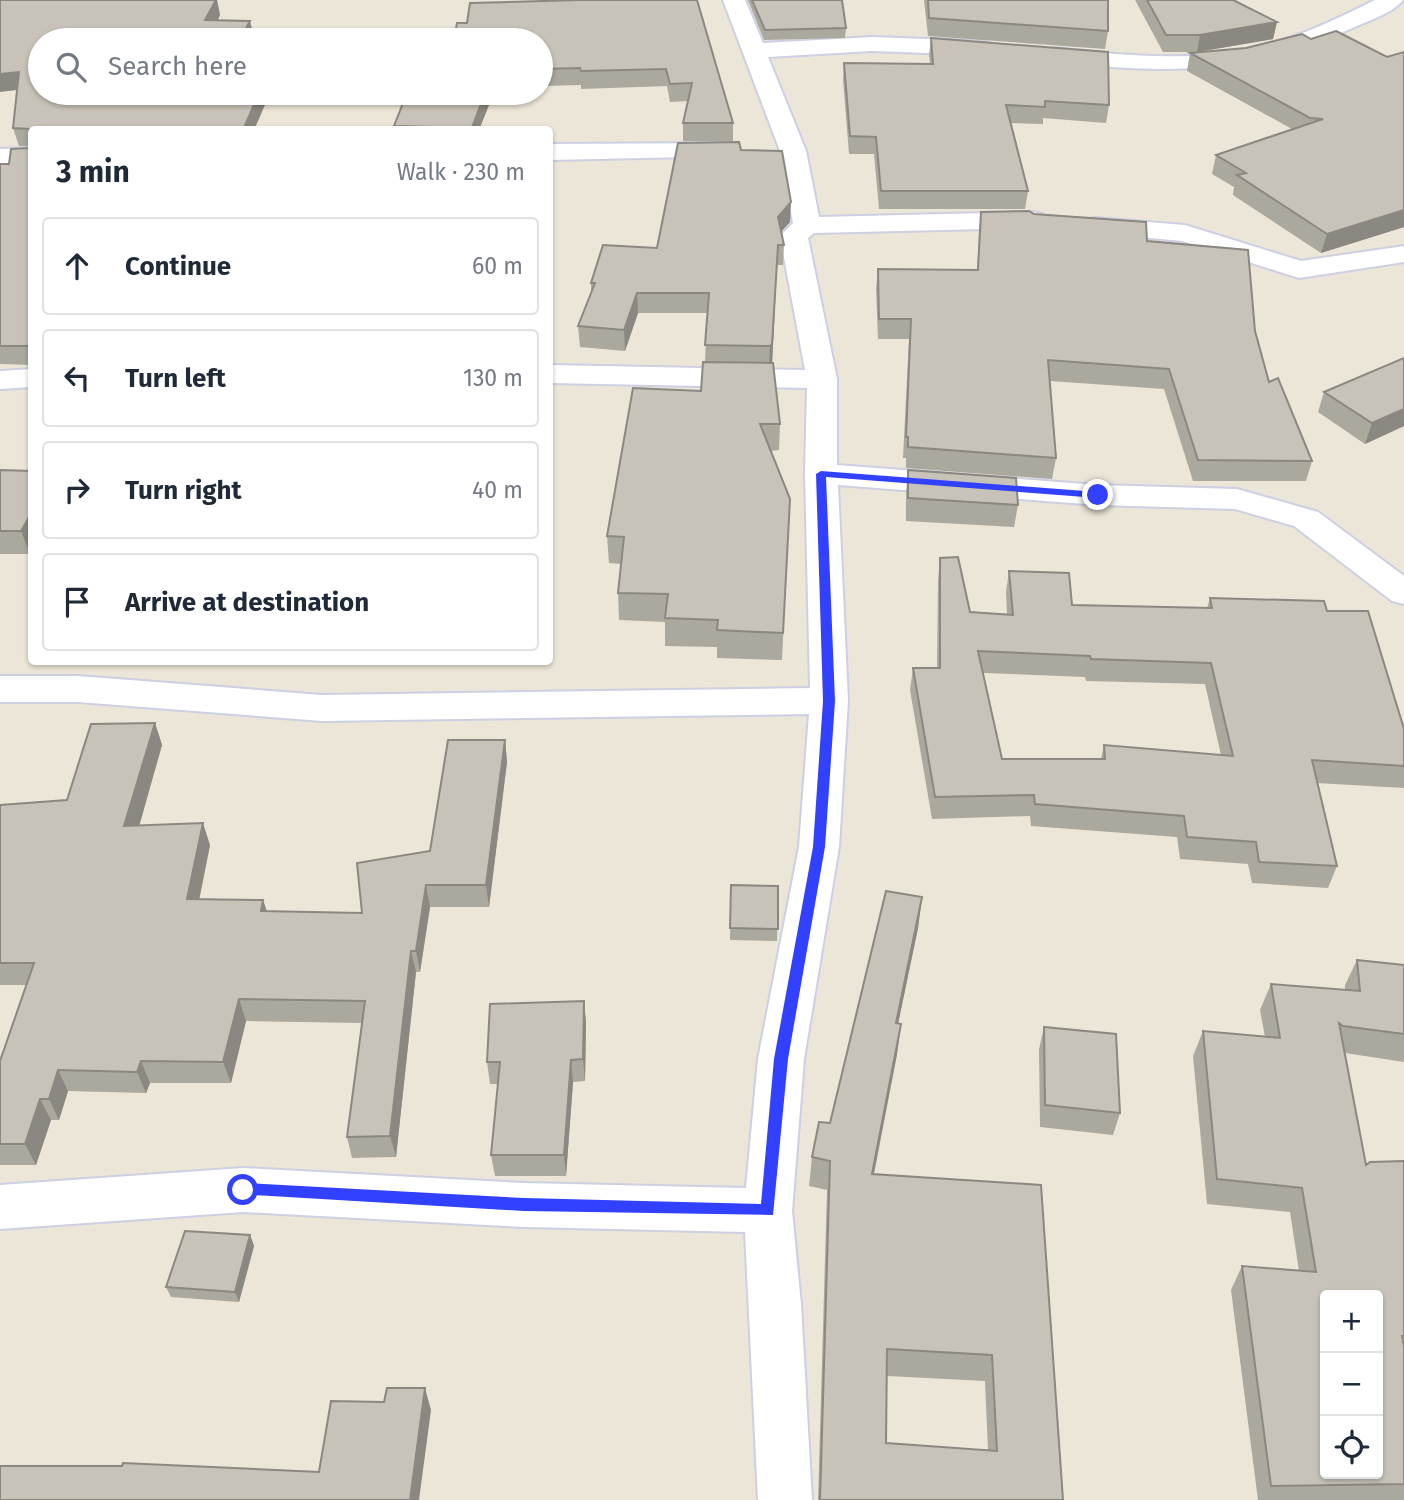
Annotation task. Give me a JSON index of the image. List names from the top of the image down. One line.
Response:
{"page":{"search":"Search here","heading":["3 min","Walk · 230 m"],"list":[["Continue","60 m"],["Turn left","130 m"],["Turn right","40 m"],"Arrive at destination"],"map_buttons":["+","−"]}}
